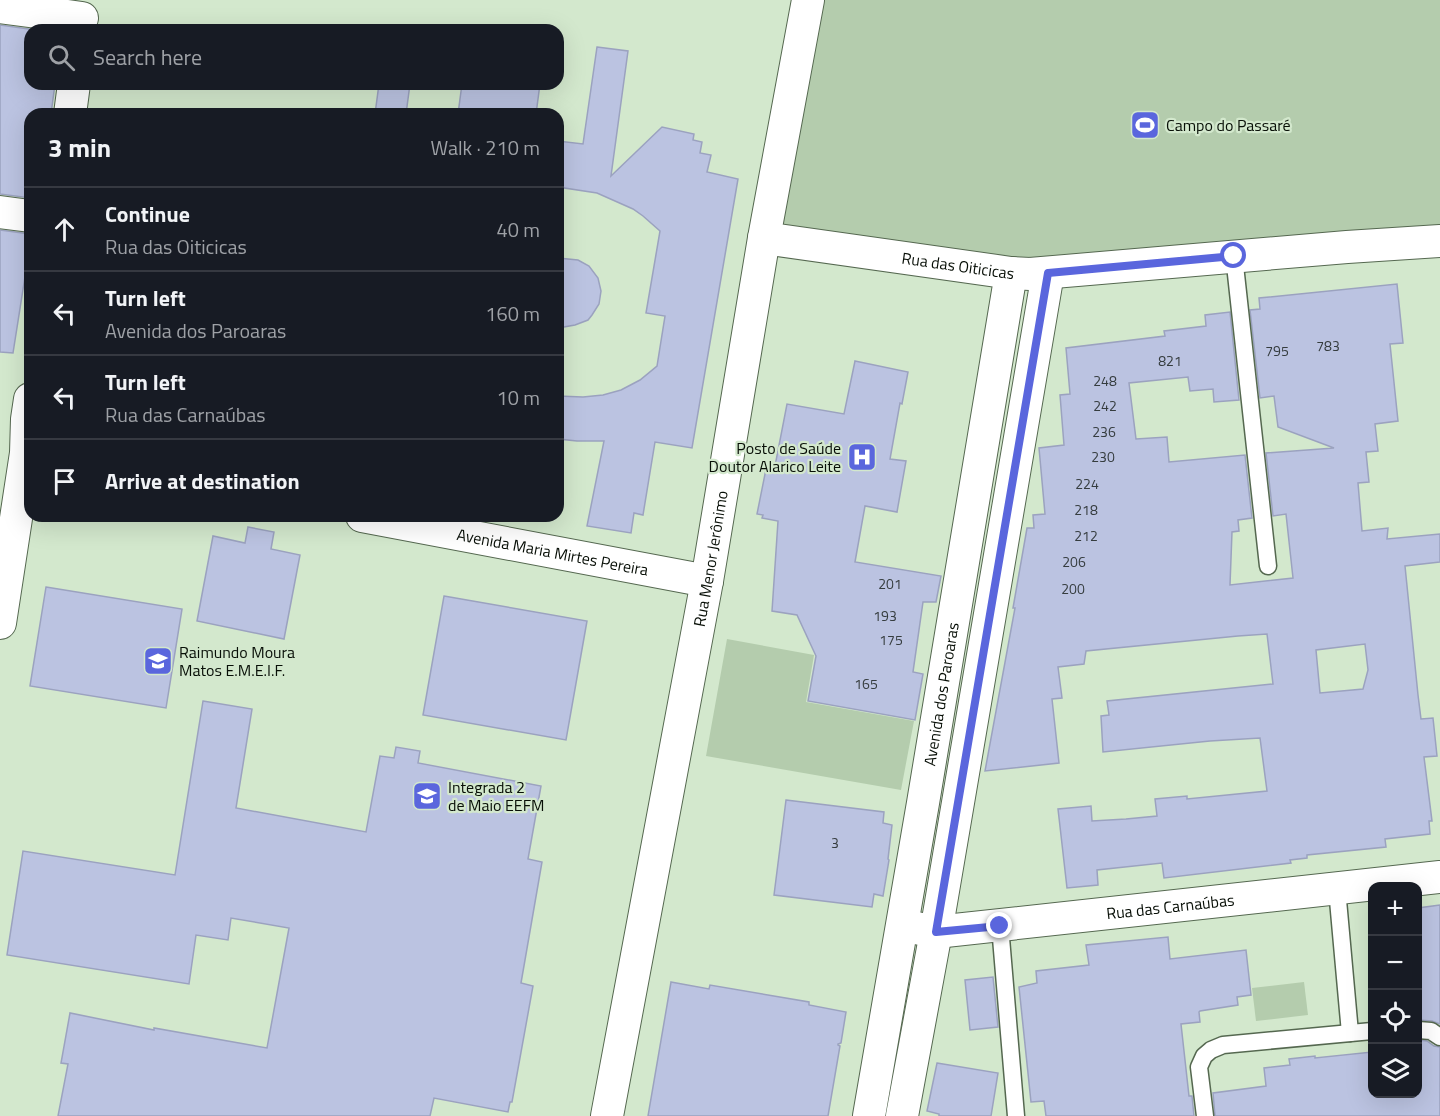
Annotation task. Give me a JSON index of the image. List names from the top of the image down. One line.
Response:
{"streets":{"street":["Rua das Oiticicas","Avenida Maria Mirtes Pereira","Rua Menor Jerônimo","Avenida dos Paroaras","Rua das Carnaúbas"]},"crossings":[["Rua das Oiticicas","Rua Menor Jerônimo"],["Rua das Oiticicas","Avenida dos Paroaras"],["Avenida Maria Mirtes Pereira","Rua Menor Jerônimo"],["Avenida dos Paroaras","Rua das Carnaúbas"]],"places":{"sports":["Campo do Passaré"],"hospital":["Posto de Saúde Doutor Alarico Leite"],"school or university":["Raimundo Moura Matos E.M.E.I.F.","Integrada 2 de Maio EEFM"]},"house_numbers":["783","795","821","248","242","236","230","224","218","212","206","201","200","193","175","165","3"],"page":{"search":"Search here","heading":["3 min","Walk · 210 m"],"list":[["Continue","Rua das Oiticicas","40 m"],["Turn left","Avenida dos Paroaras","160 m"],["Turn left","Rua das Carnaúbas","10 m"],"Arrive at destination"],"map_buttons":["+","−"]}}
